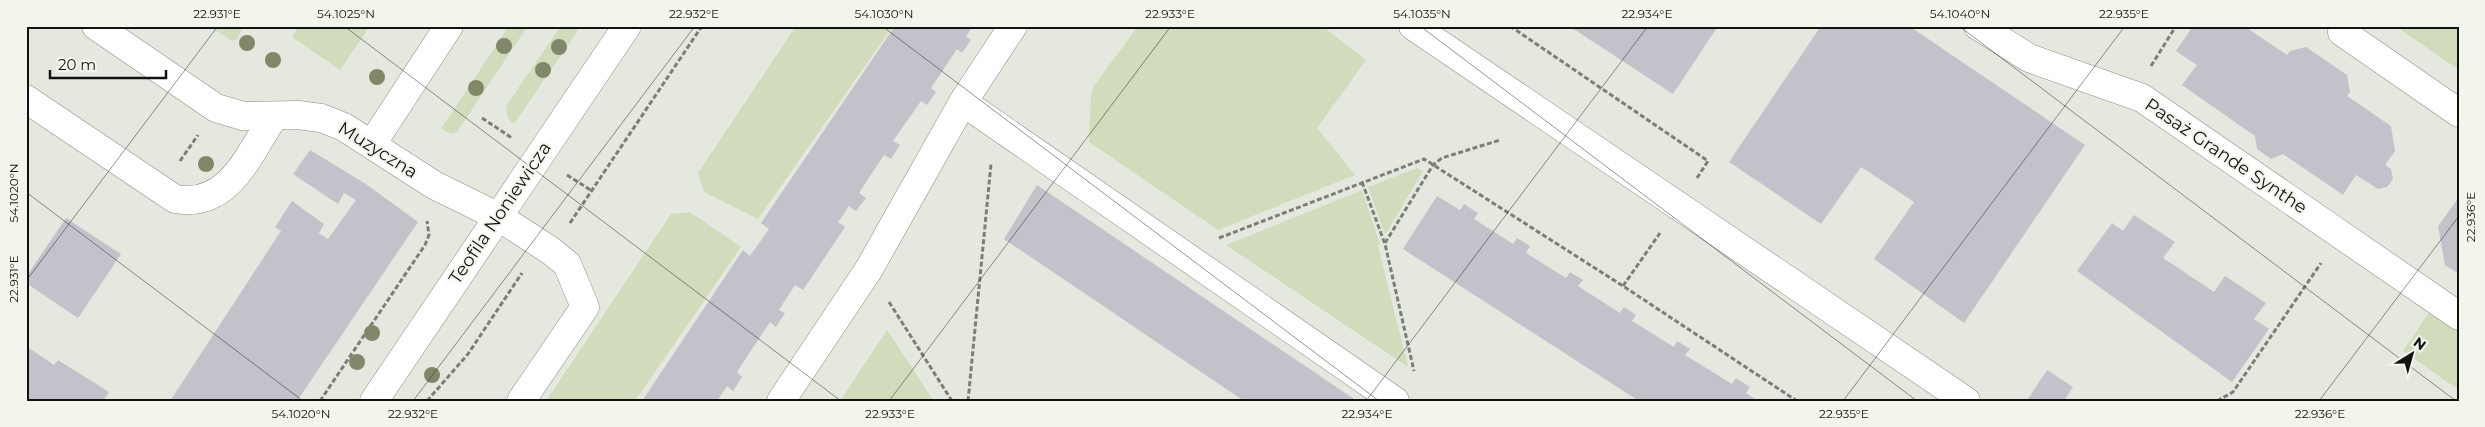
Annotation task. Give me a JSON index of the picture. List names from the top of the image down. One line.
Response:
{"streets":{"street":["Muzyczna","Pasaż Grande Synthe","Teofila Noniewicza"]},"crossings":[["Muzyczna","Teofila Noniewicza"]],"scale_bar":"20 m","north":"top right","coordinates":["22.931°E","54.1025°N","22.932°E","54.1030°N","22.933°E","54.1035°N","22.934°E","54.1040°N","22.935°E","54.1020°N","22.936°E"]}
